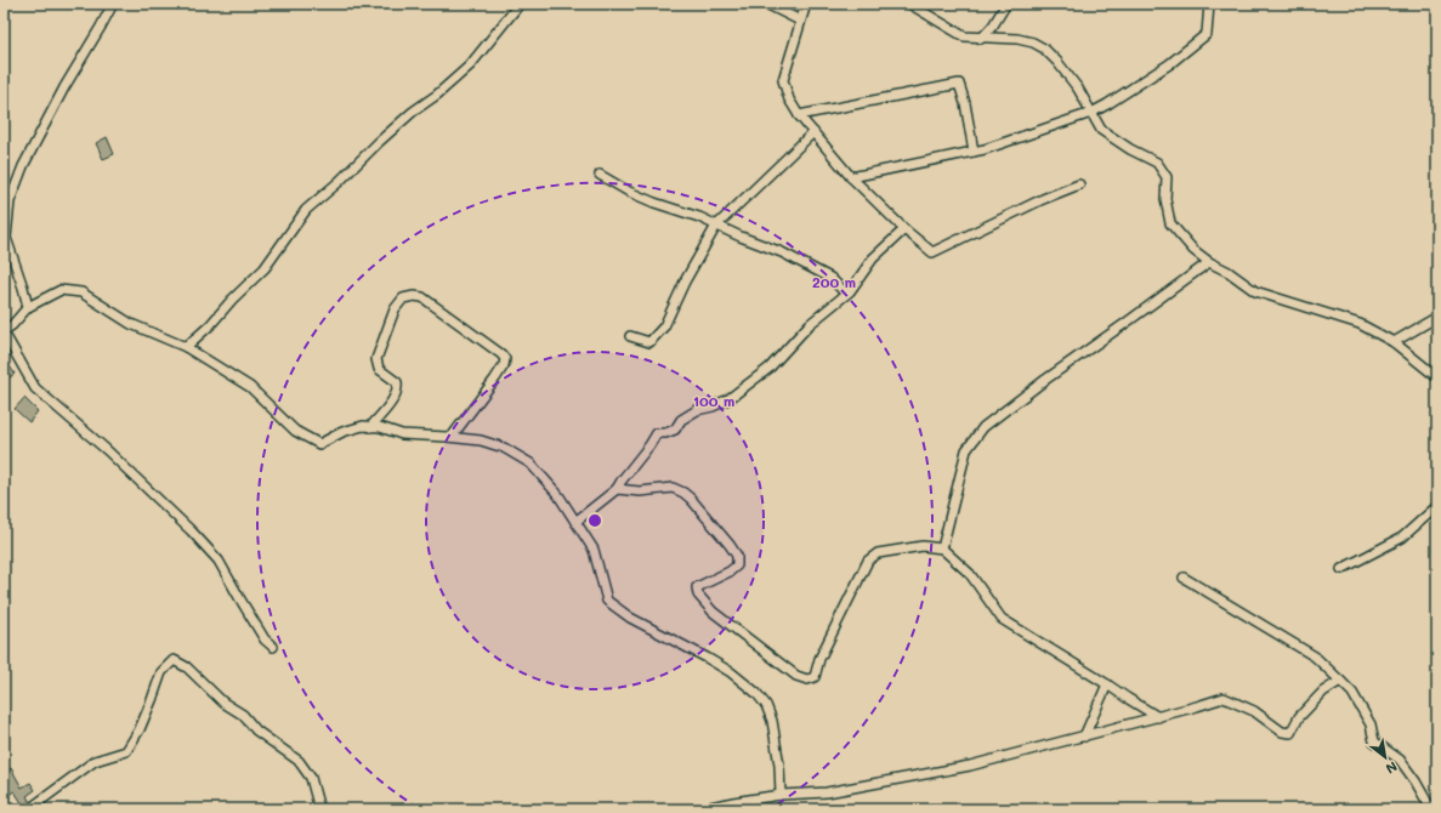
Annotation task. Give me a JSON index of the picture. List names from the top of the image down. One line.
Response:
{"north":"bottom right","rings":["200 m","100 m"]}
